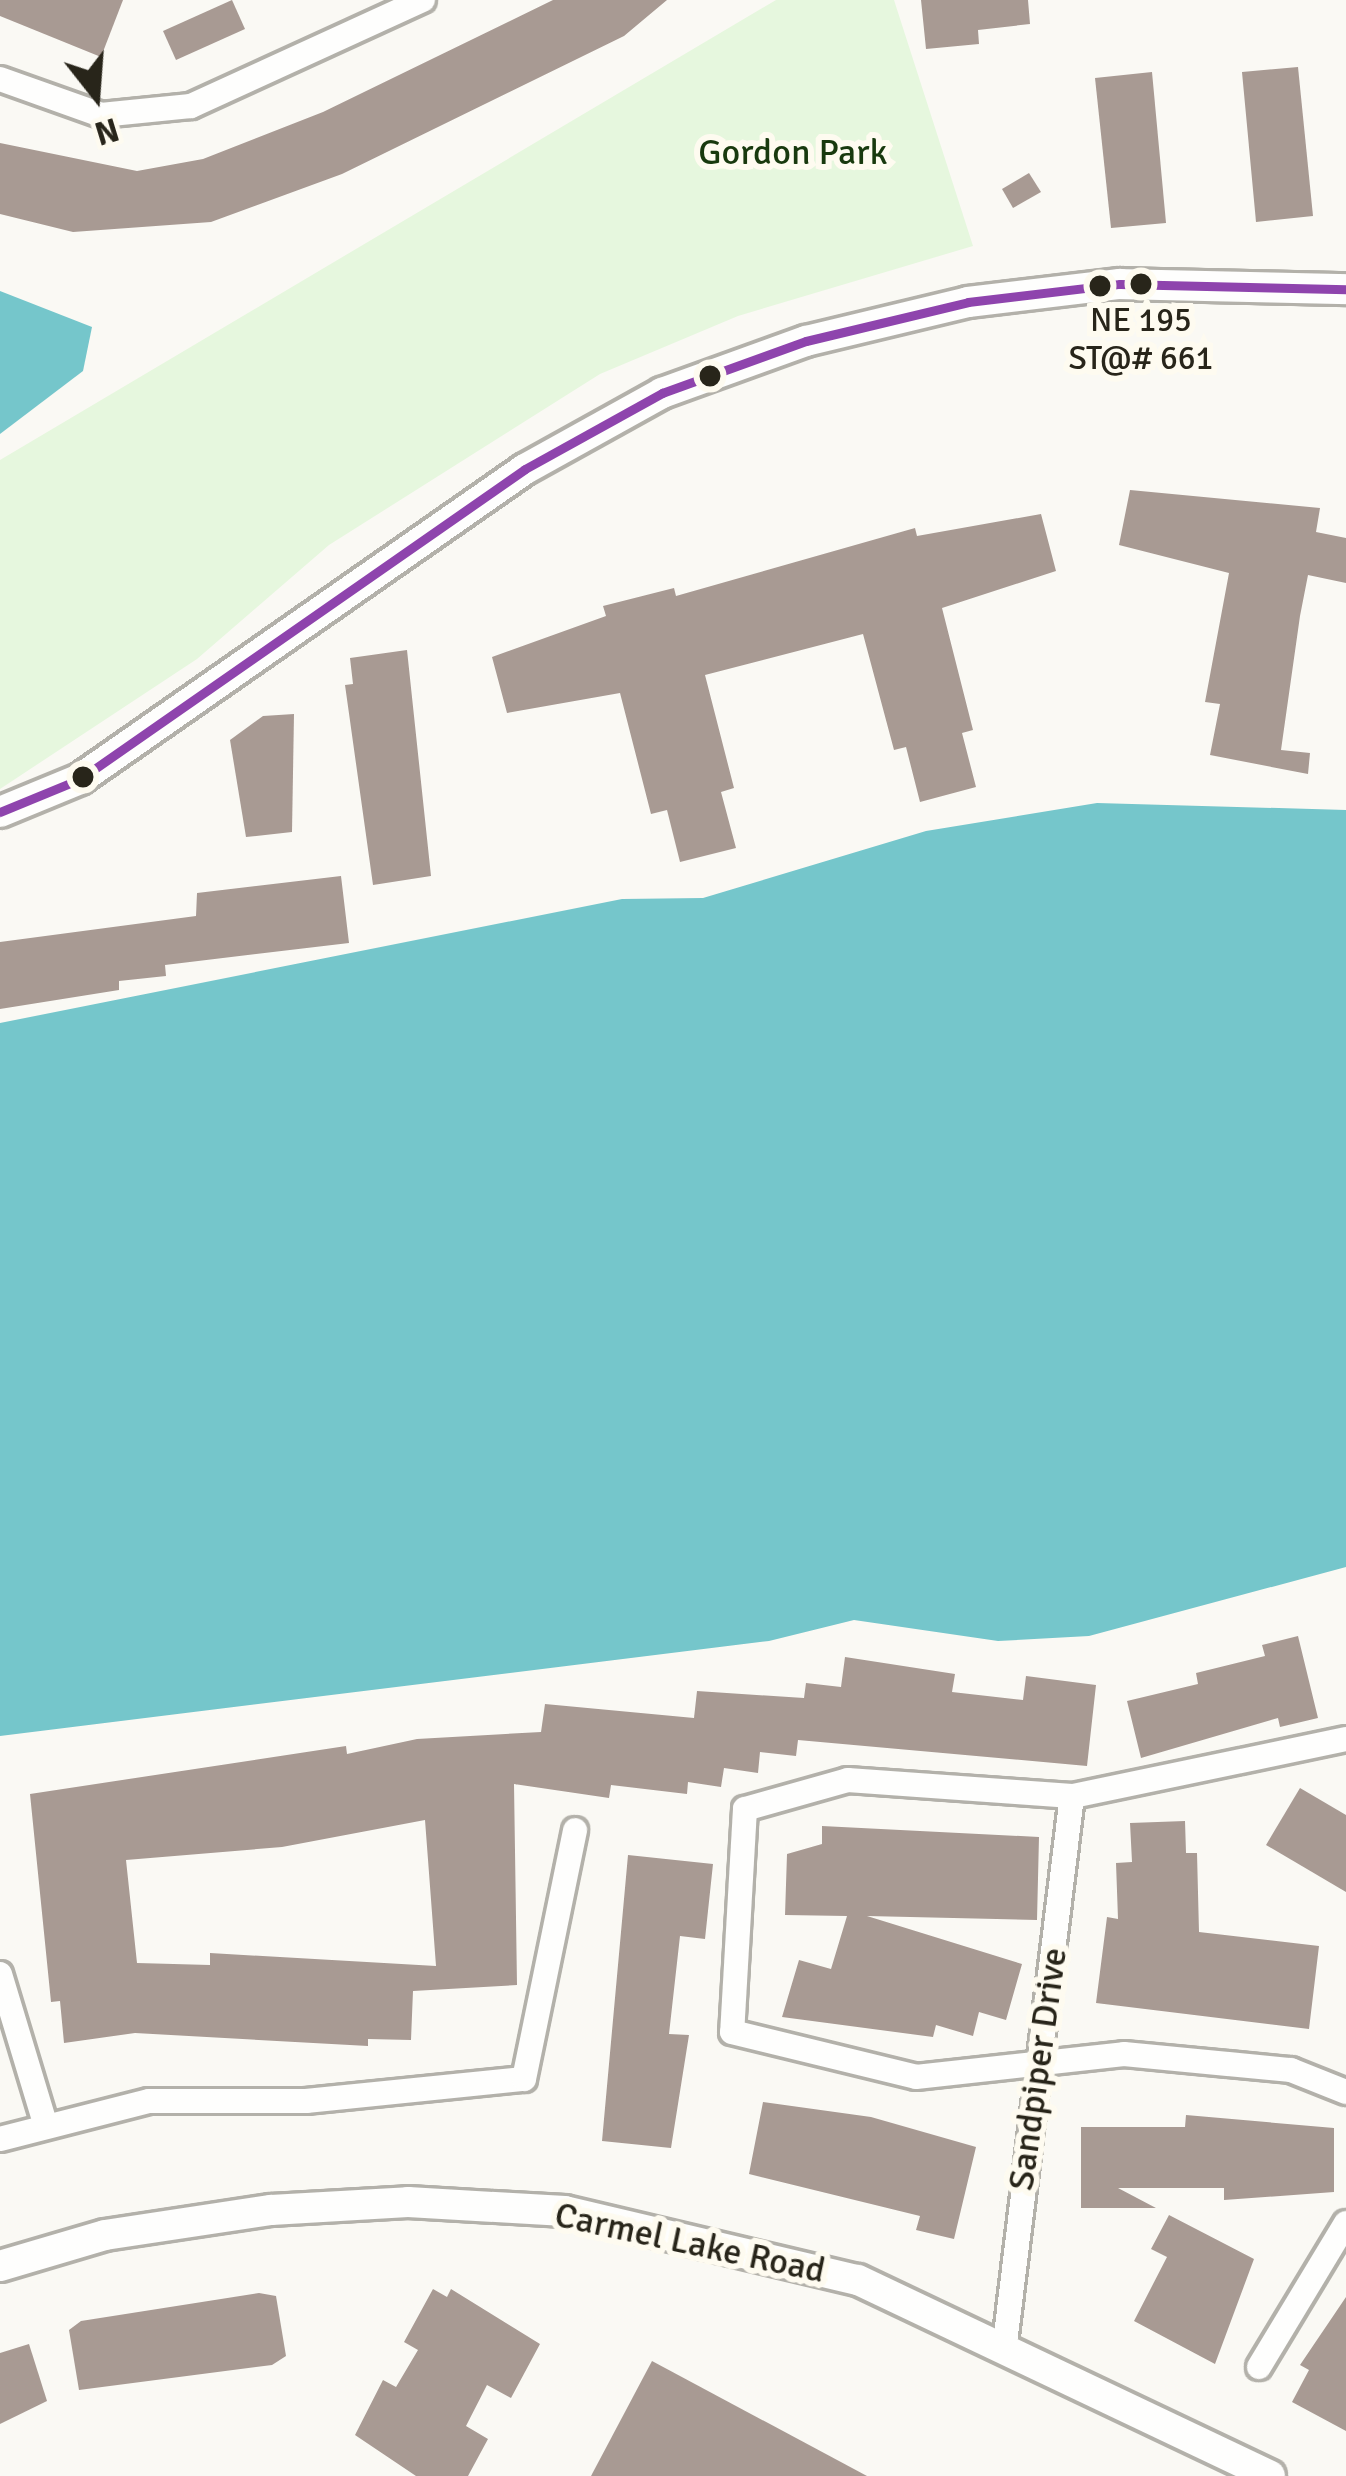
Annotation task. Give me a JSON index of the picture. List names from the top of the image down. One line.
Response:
{"streets":{"street":["Sandpiper Drive","Carmel Lake Road"]},"crossings":[["Sandpiper Drive","Carmel Lake Road"]],"parks":["Gordon Park"],"places":["NE 195 ST@# 661"],"north":"bottom"}
